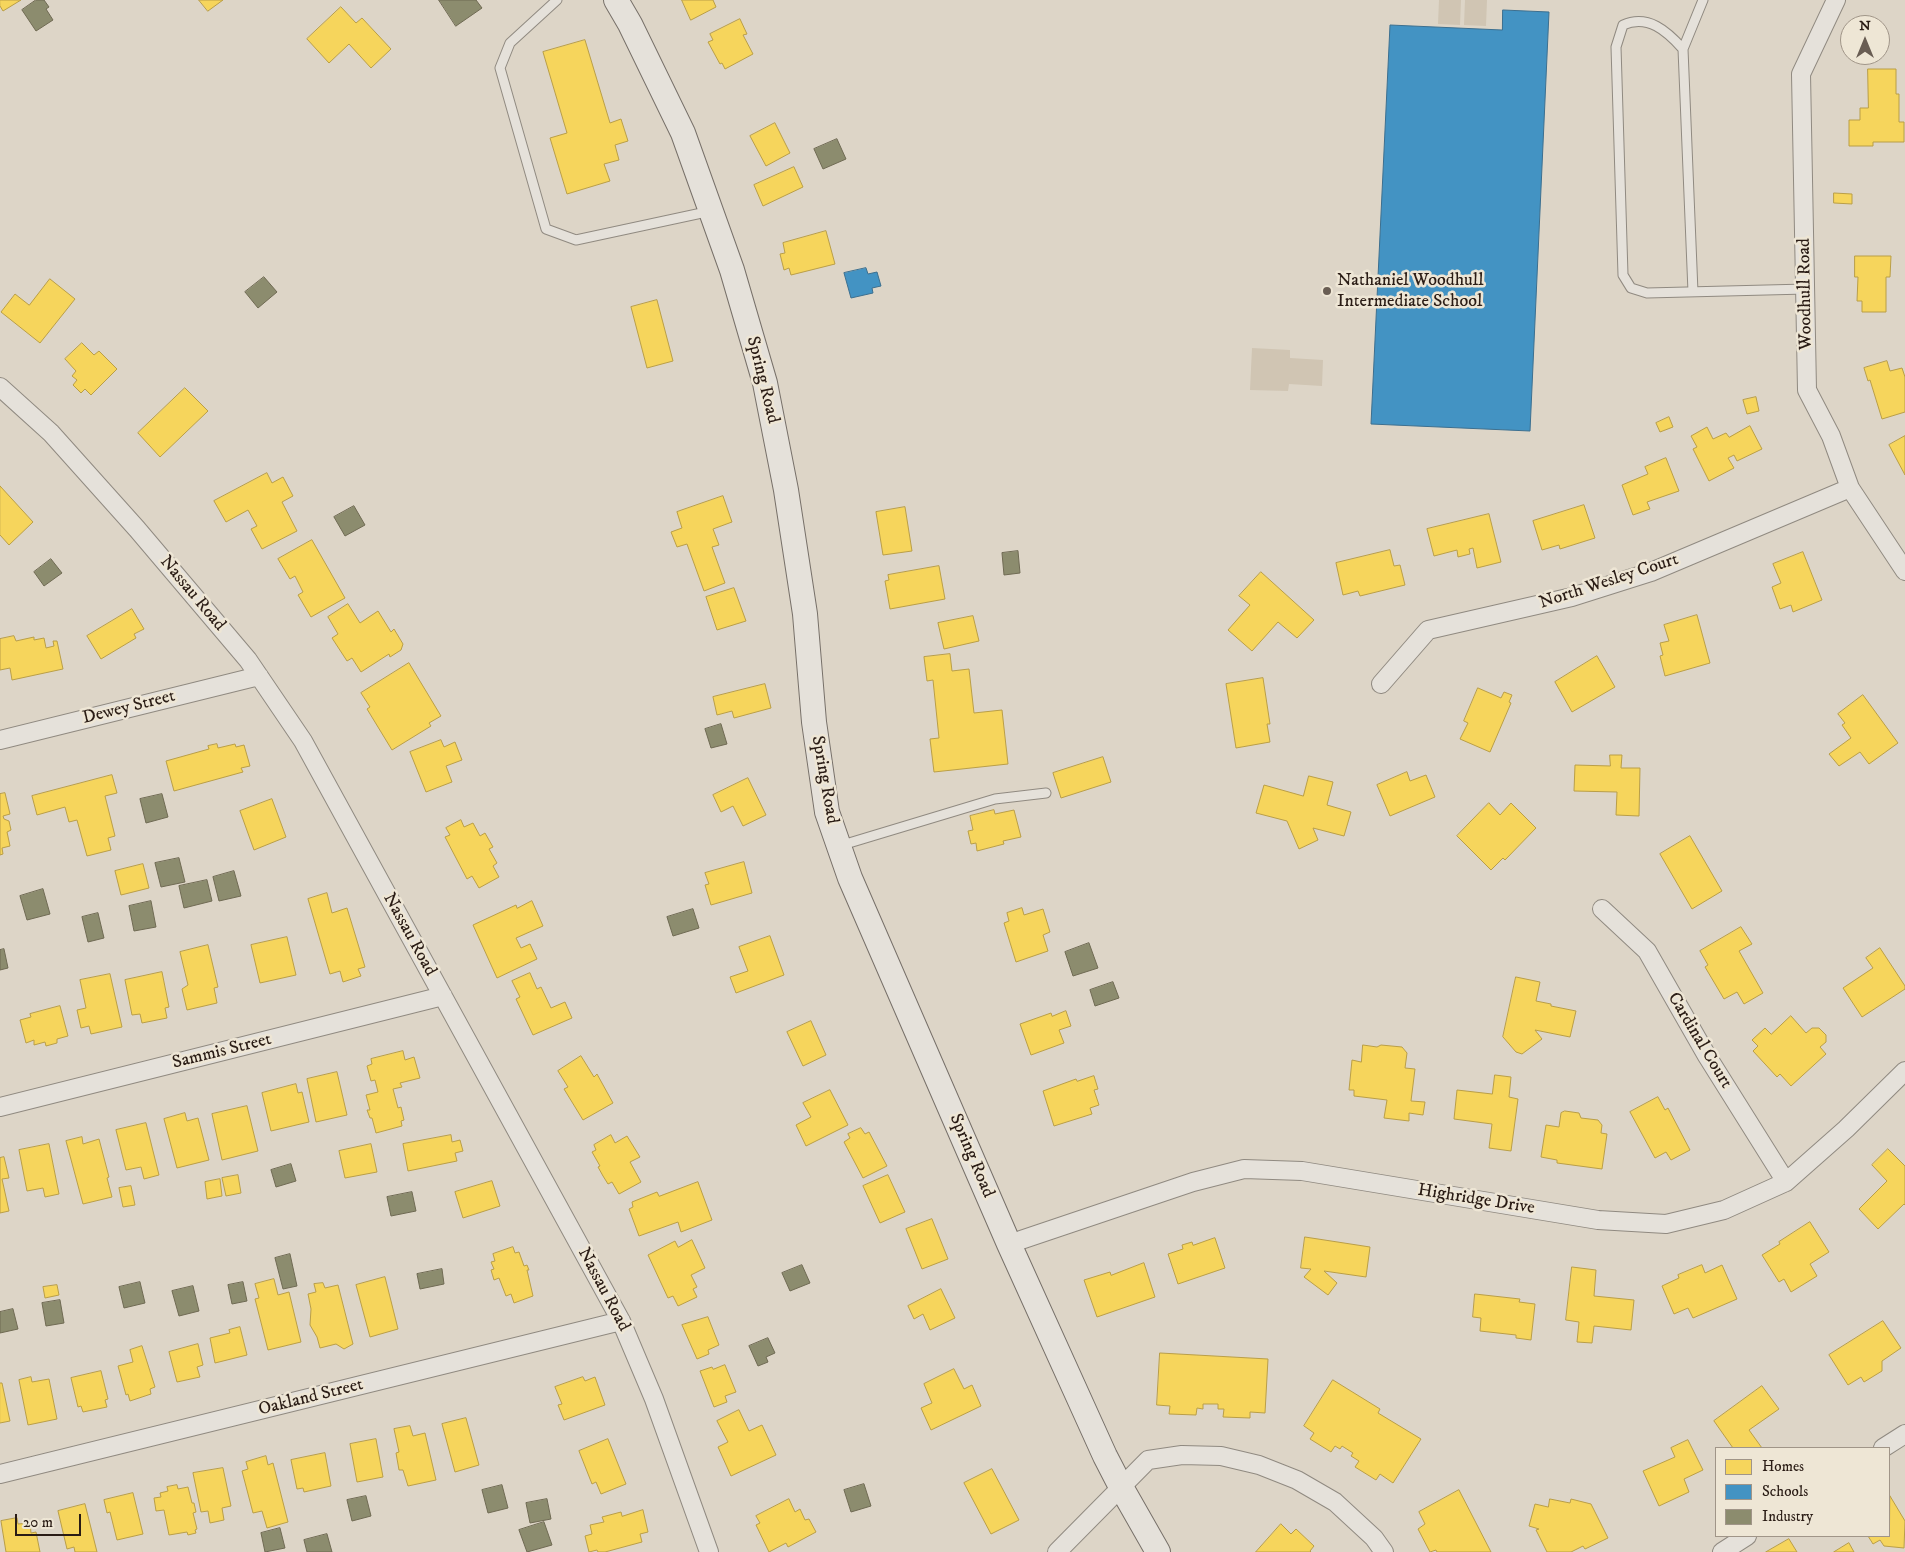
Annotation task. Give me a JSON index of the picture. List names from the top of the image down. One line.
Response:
{"streets":{"main road":["Spring Road"],"street":["Woodhull Road","North Wesley Court","Nassau Road","Dewey Street","Cardinal Court","Sammis Street","Highridge Drive","Oakland Street"]},"crossings":[["Woodhull Road","North Wesley Court"],["Spring Road","Highridge Drive"],["Nassau Road","Dewey Street"],["Nassau Road","Sammis Street"],["Nassau Road","Oakland Street"],["Cardinal Court","Highridge Drive"]],"places":["Nathaniel Woodhull Intermediate School"],"legend":["Homes","Schools","Industry"],"scale_bar":"20 m","north":"top"}
